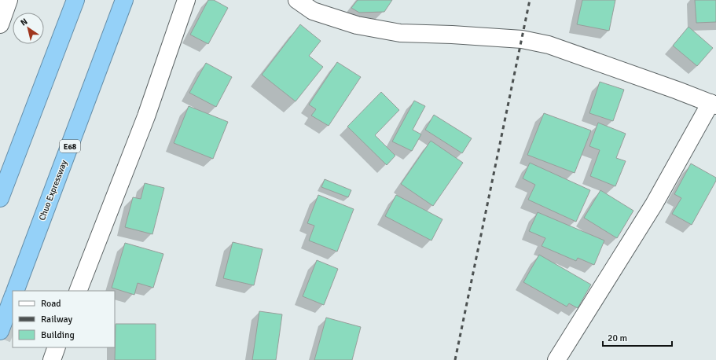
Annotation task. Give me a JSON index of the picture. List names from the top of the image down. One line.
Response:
{"streets":{"highway":["E68","Chuo Expressway"]},"legend":["Road","Railway","Building"],"scale_bar":"20 m","north":"top left"}
